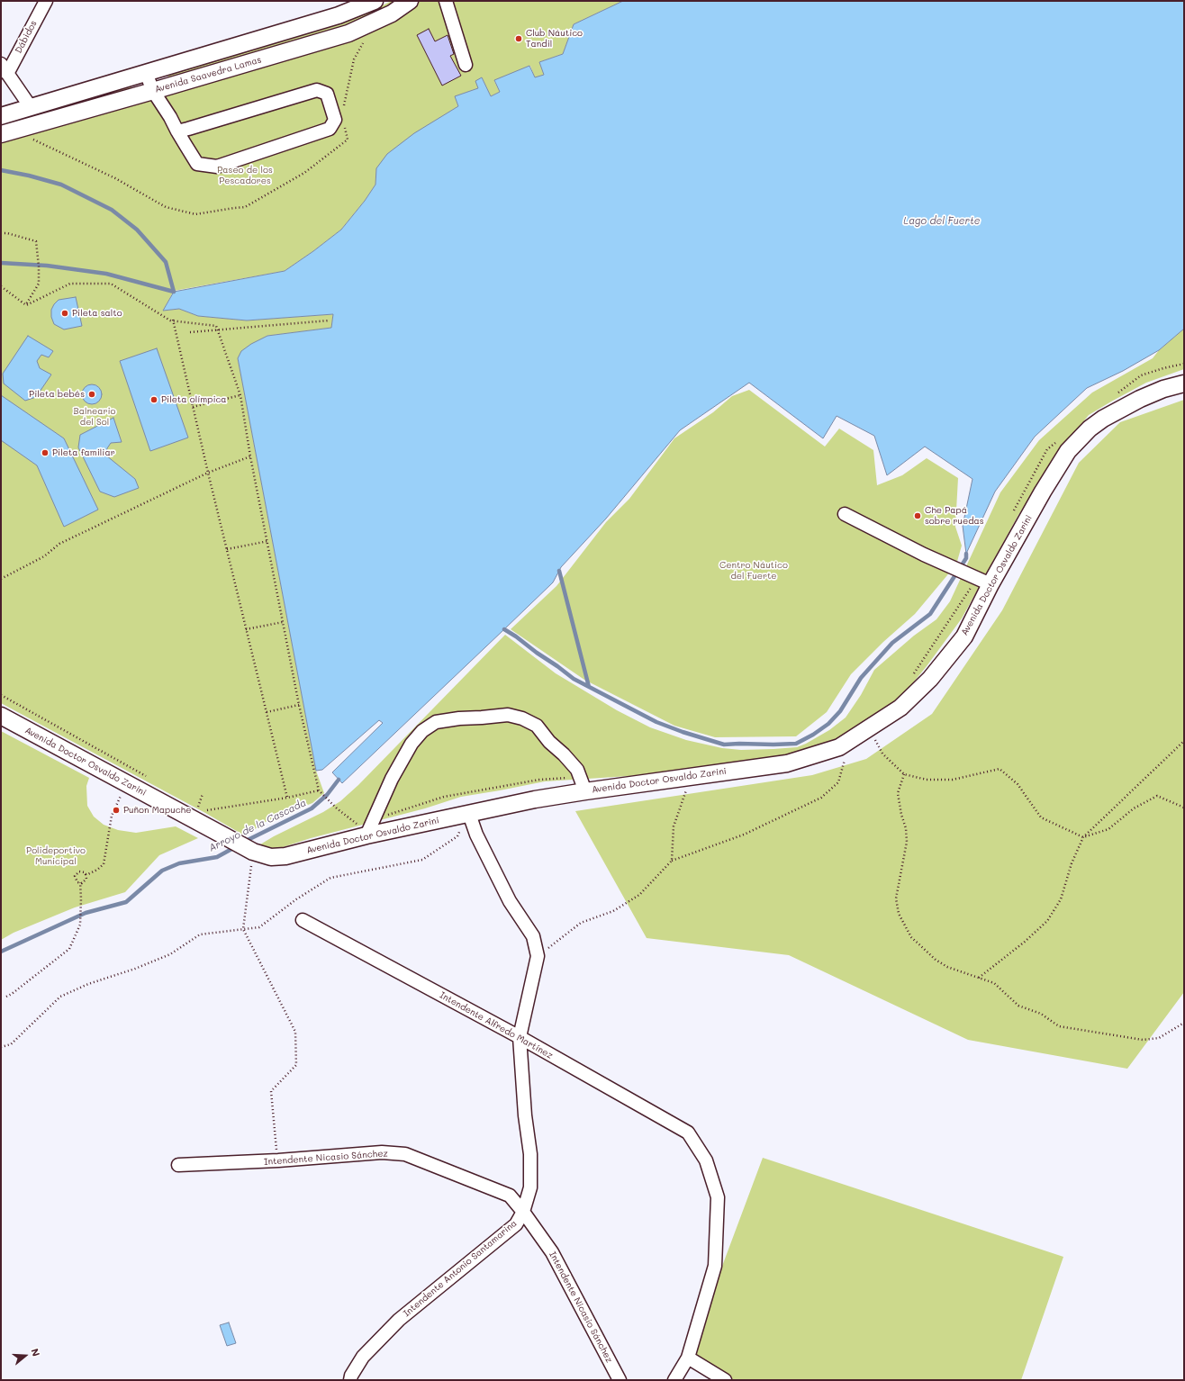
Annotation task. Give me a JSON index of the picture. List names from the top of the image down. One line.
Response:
{"streets":{"main road":["Avenida Saavedra Lamas","Avenida Doctor Osvaldo Zarini"],"street":["Dábidos","Intendente Alfredo Martínez","Intendente Nicasio Sánchez","Intendente Antonio Santamarina"]},"crossings":[["Avenida Doctor Osvaldo Zarini","Intendente Antonio Santamarina"],["Intendente Alfredo Martínez","Intendente Antonio Santamarina"],["Intendente Nicasio Sánchez","Intendente Antonio Santamarina"]],"water":["Lago del Fuerte","Arroyo de la Cascada"],"parks":["Paseo de los Pescadores","Balneario del Sol","Centro Náutico del Fuerte","Polideportivo Municipal"],"places":["Club Náutico Tandil","Pileta salto","Pileta bebés","Pileta olímpica","Pileta familiar","Che Papá sobre ruedas","Puñon Mapuche"],"north":"right"}
